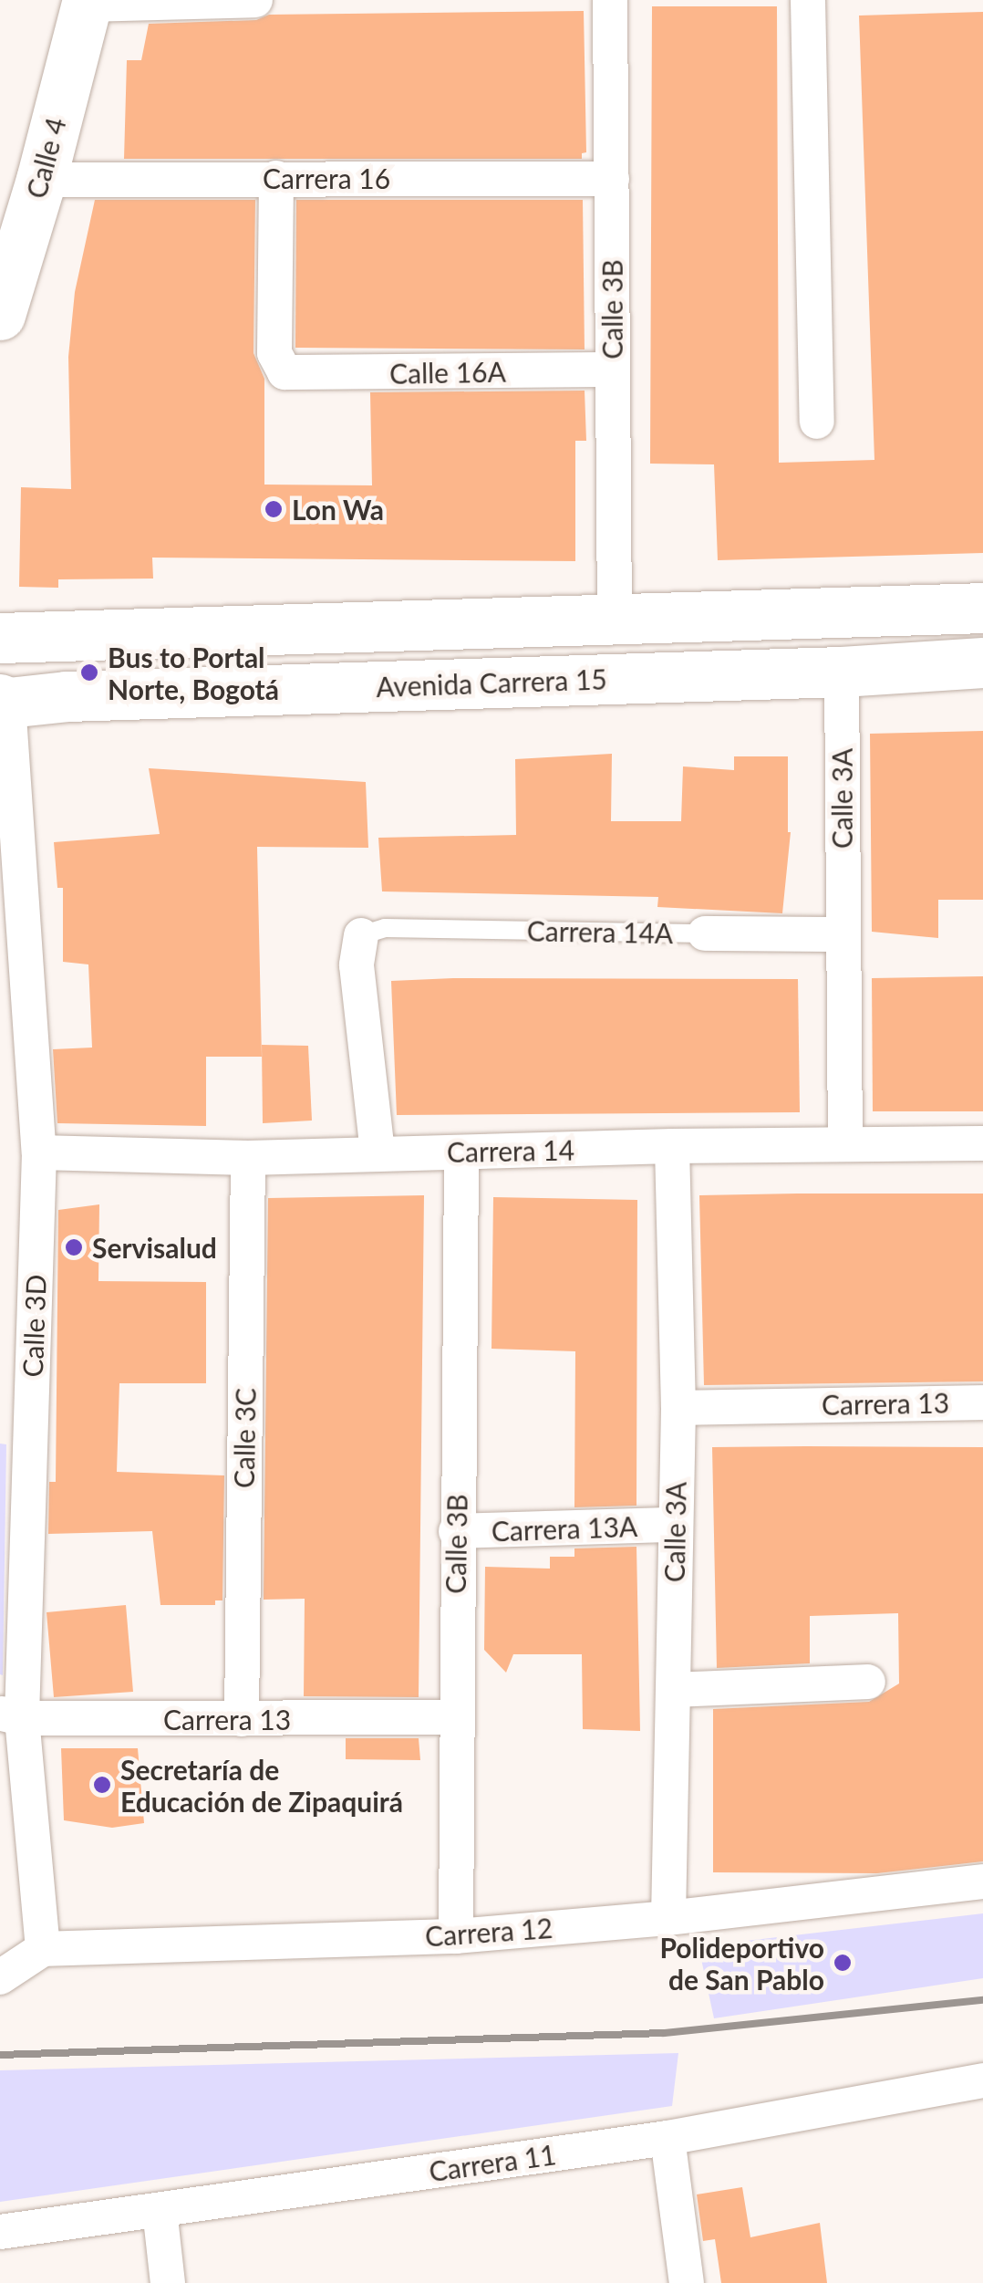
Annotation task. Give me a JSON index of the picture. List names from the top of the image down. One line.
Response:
{"streets":{"main road":["Calle 4","Avenida Carrera 15"],"street":["Carrera 16","Calle 3B","Calle 16A","Calle 3A","Carrera 14A","Carrera 14","Calle 3D","Carrera 13","Calle 3C","Carrera 13A","Carrera 12","Carrera 11"]},"crossings":[["Calle 4","Carrera 16"],["Carrera 16","Calle 3B"],["Carrera 16","Calle 16A"],["Calle 3B","Calle 16A"],["Calle 3B","Carrera 14"],["Calle 3B","Carrera 13"],["Calle 3B","Carrera 13A"],["Calle 3B","Carrera 12"],["Avenida Carrera 15","Calle 3A"],["Avenida Carrera 15","Calle 3D"],["Calle 3A","Carrera 14A"],["Calle 3A","Carrera 14"],["Calle 3A","Carrera 13"],["Calle 3A","Carrera 13A"],["Calle 3A","Carrera 12"],["Carrera 14","Calle 3D"],["Carrera 14","Calle 3C"],["Calle 3D","Carrera 13"],["Calle 3D","Carrera 12"],["Carrera 13","Calle 3C"]],"places":["Lon Wa","Bus to Portal Norte, Bogotá","Servisalud","Secretaría de Educación de Zipaquirá","Polideportivo de San Pablo"]}
